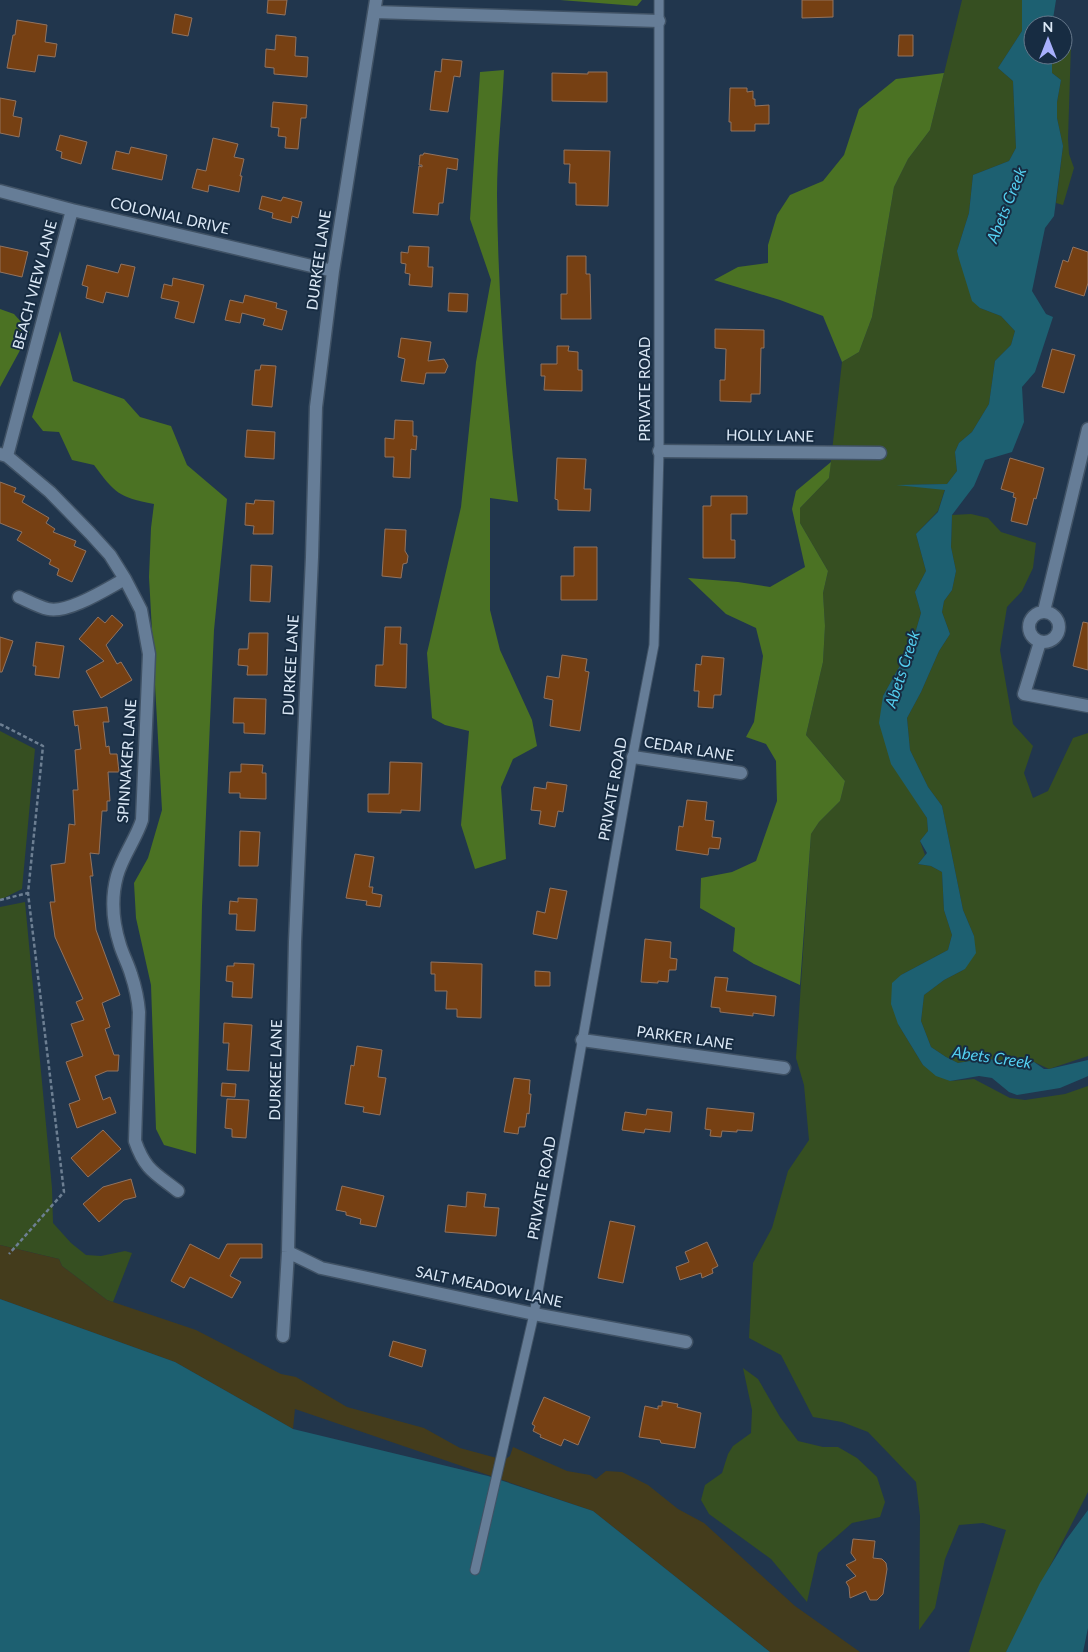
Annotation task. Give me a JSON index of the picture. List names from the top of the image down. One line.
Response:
{"streets":{"street":["COLONIAL DRIVE","DURKEE LANE","BEACH VIEW LANE","HOLLY LANE","CEDAR LANE","SPINNAKER LANE","PARKER LANE","SALT MEADOW LANE"],"lane":["PRIVATE ROAD"]},"crossings":[["COLONIAL DRIVE","DURKEE LANE"],["COLONIAL DRIVE","BEACH VIEW LANE"],["DURKEE LANE","SALT MEADOW LANE"],["BEACH VIEW LANE","SPINNAKER LANE"],["PRIVATE ROAD","HOLLY LANE"],["PRIVATE ROAD","CEDAR LANE"],["PRIVATE ROAD","PARKER LANE"],["PRIVATE ROAD","SALT MEADOW LANE"]],"water":["Abets Creek"],"north":"top"}
